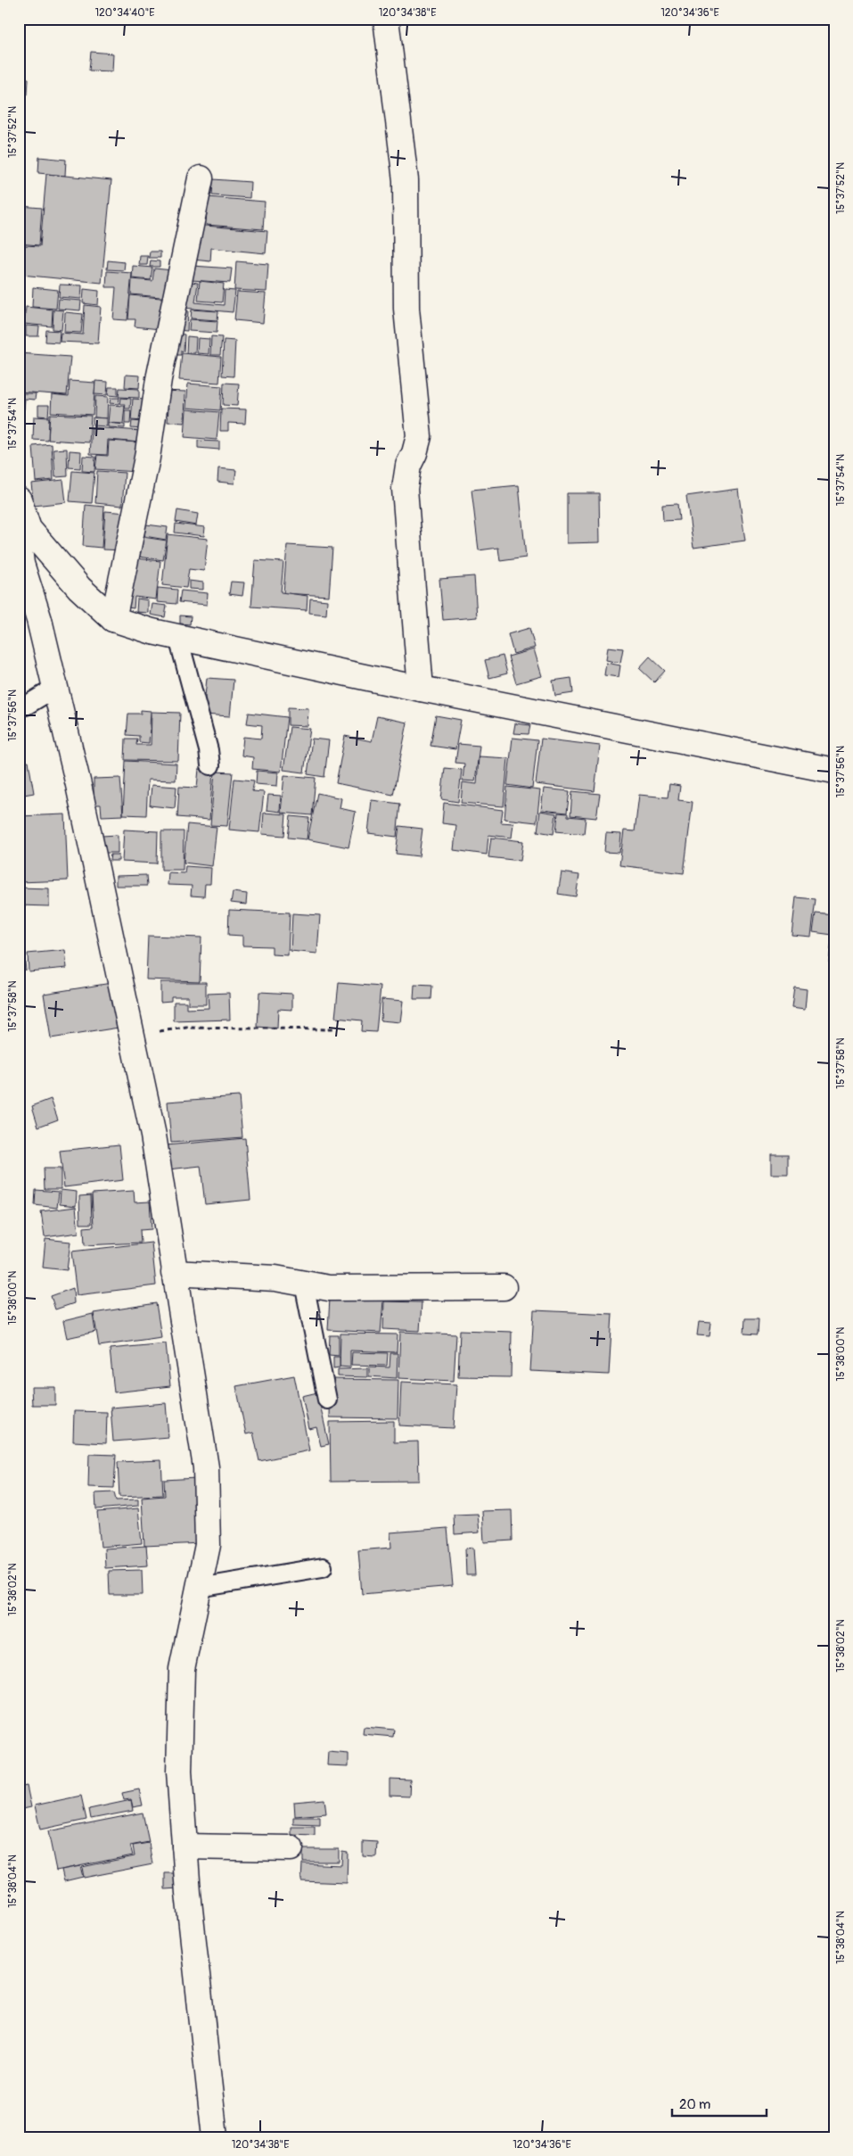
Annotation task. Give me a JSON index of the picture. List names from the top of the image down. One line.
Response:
{"scale_bar":"20 m","coordinates":["120°34'40\"E","120°34'38\"E","120°34'36\"E","15°37'52\"N","15°37'54\"N","15°37'56\"N","15°37'58\"N","15°38'00\"N","15°38'02\"N","15°38'04\"N"]}
